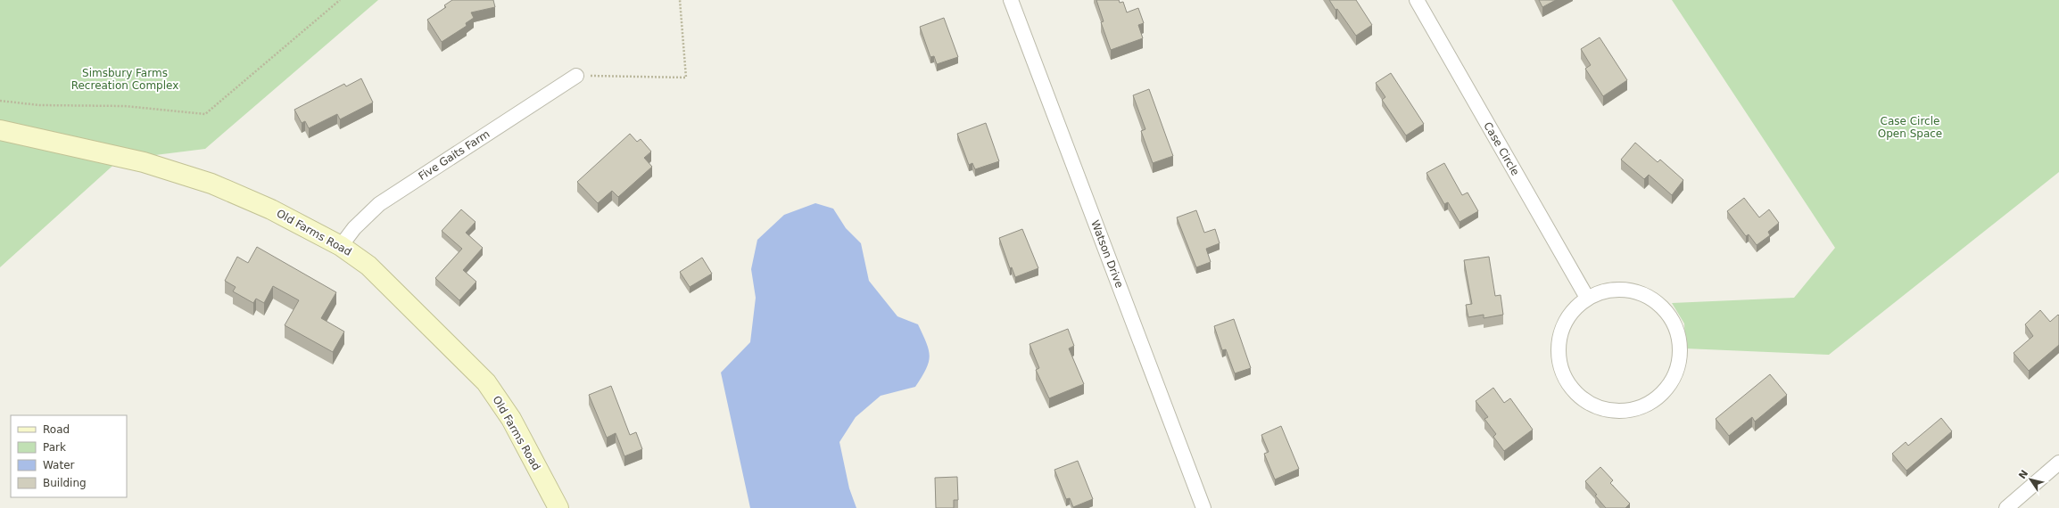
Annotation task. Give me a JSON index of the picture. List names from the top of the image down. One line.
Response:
{"streets":{"street":["Case Circle","Five Gaits Farm","Old Farms Road","Watson Drive"]},"crossings":[["Five Gaits Farm","Old Farms Road"]],"parks":["Simsbury Farms Recreation Complex","Case Circle Open Space"],"legend":["Road","Park","Water","Building"],"north":"top left"}
